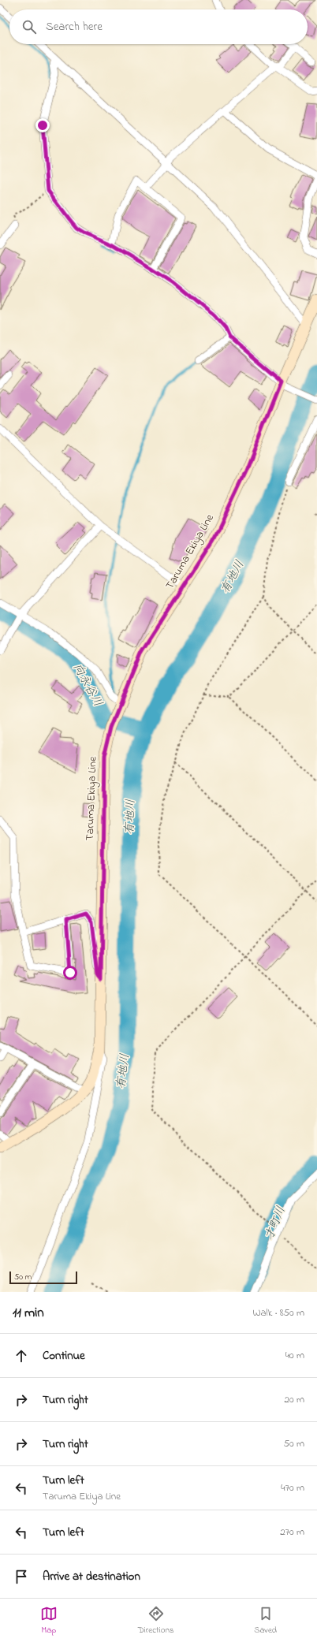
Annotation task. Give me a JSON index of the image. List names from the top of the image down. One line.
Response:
{"streets":{"main road":["Taruma Ekiya Line"]},"water":["有地川","向永谷川","才町川"],"scale_bar":"50 m","page":{"search":"Search here","scale":"50 m","heading":["11 min","Walk · 850 m"],"list":[["Continue","40 m"],["Turn right","20 m"],["Turn right","50 m"],["Turn left","Taruma Ekiya Line","470 m"],["Turn left","270 m"],"Arrive at destination"],"nav":["Map","Directions","Saved"]}}
